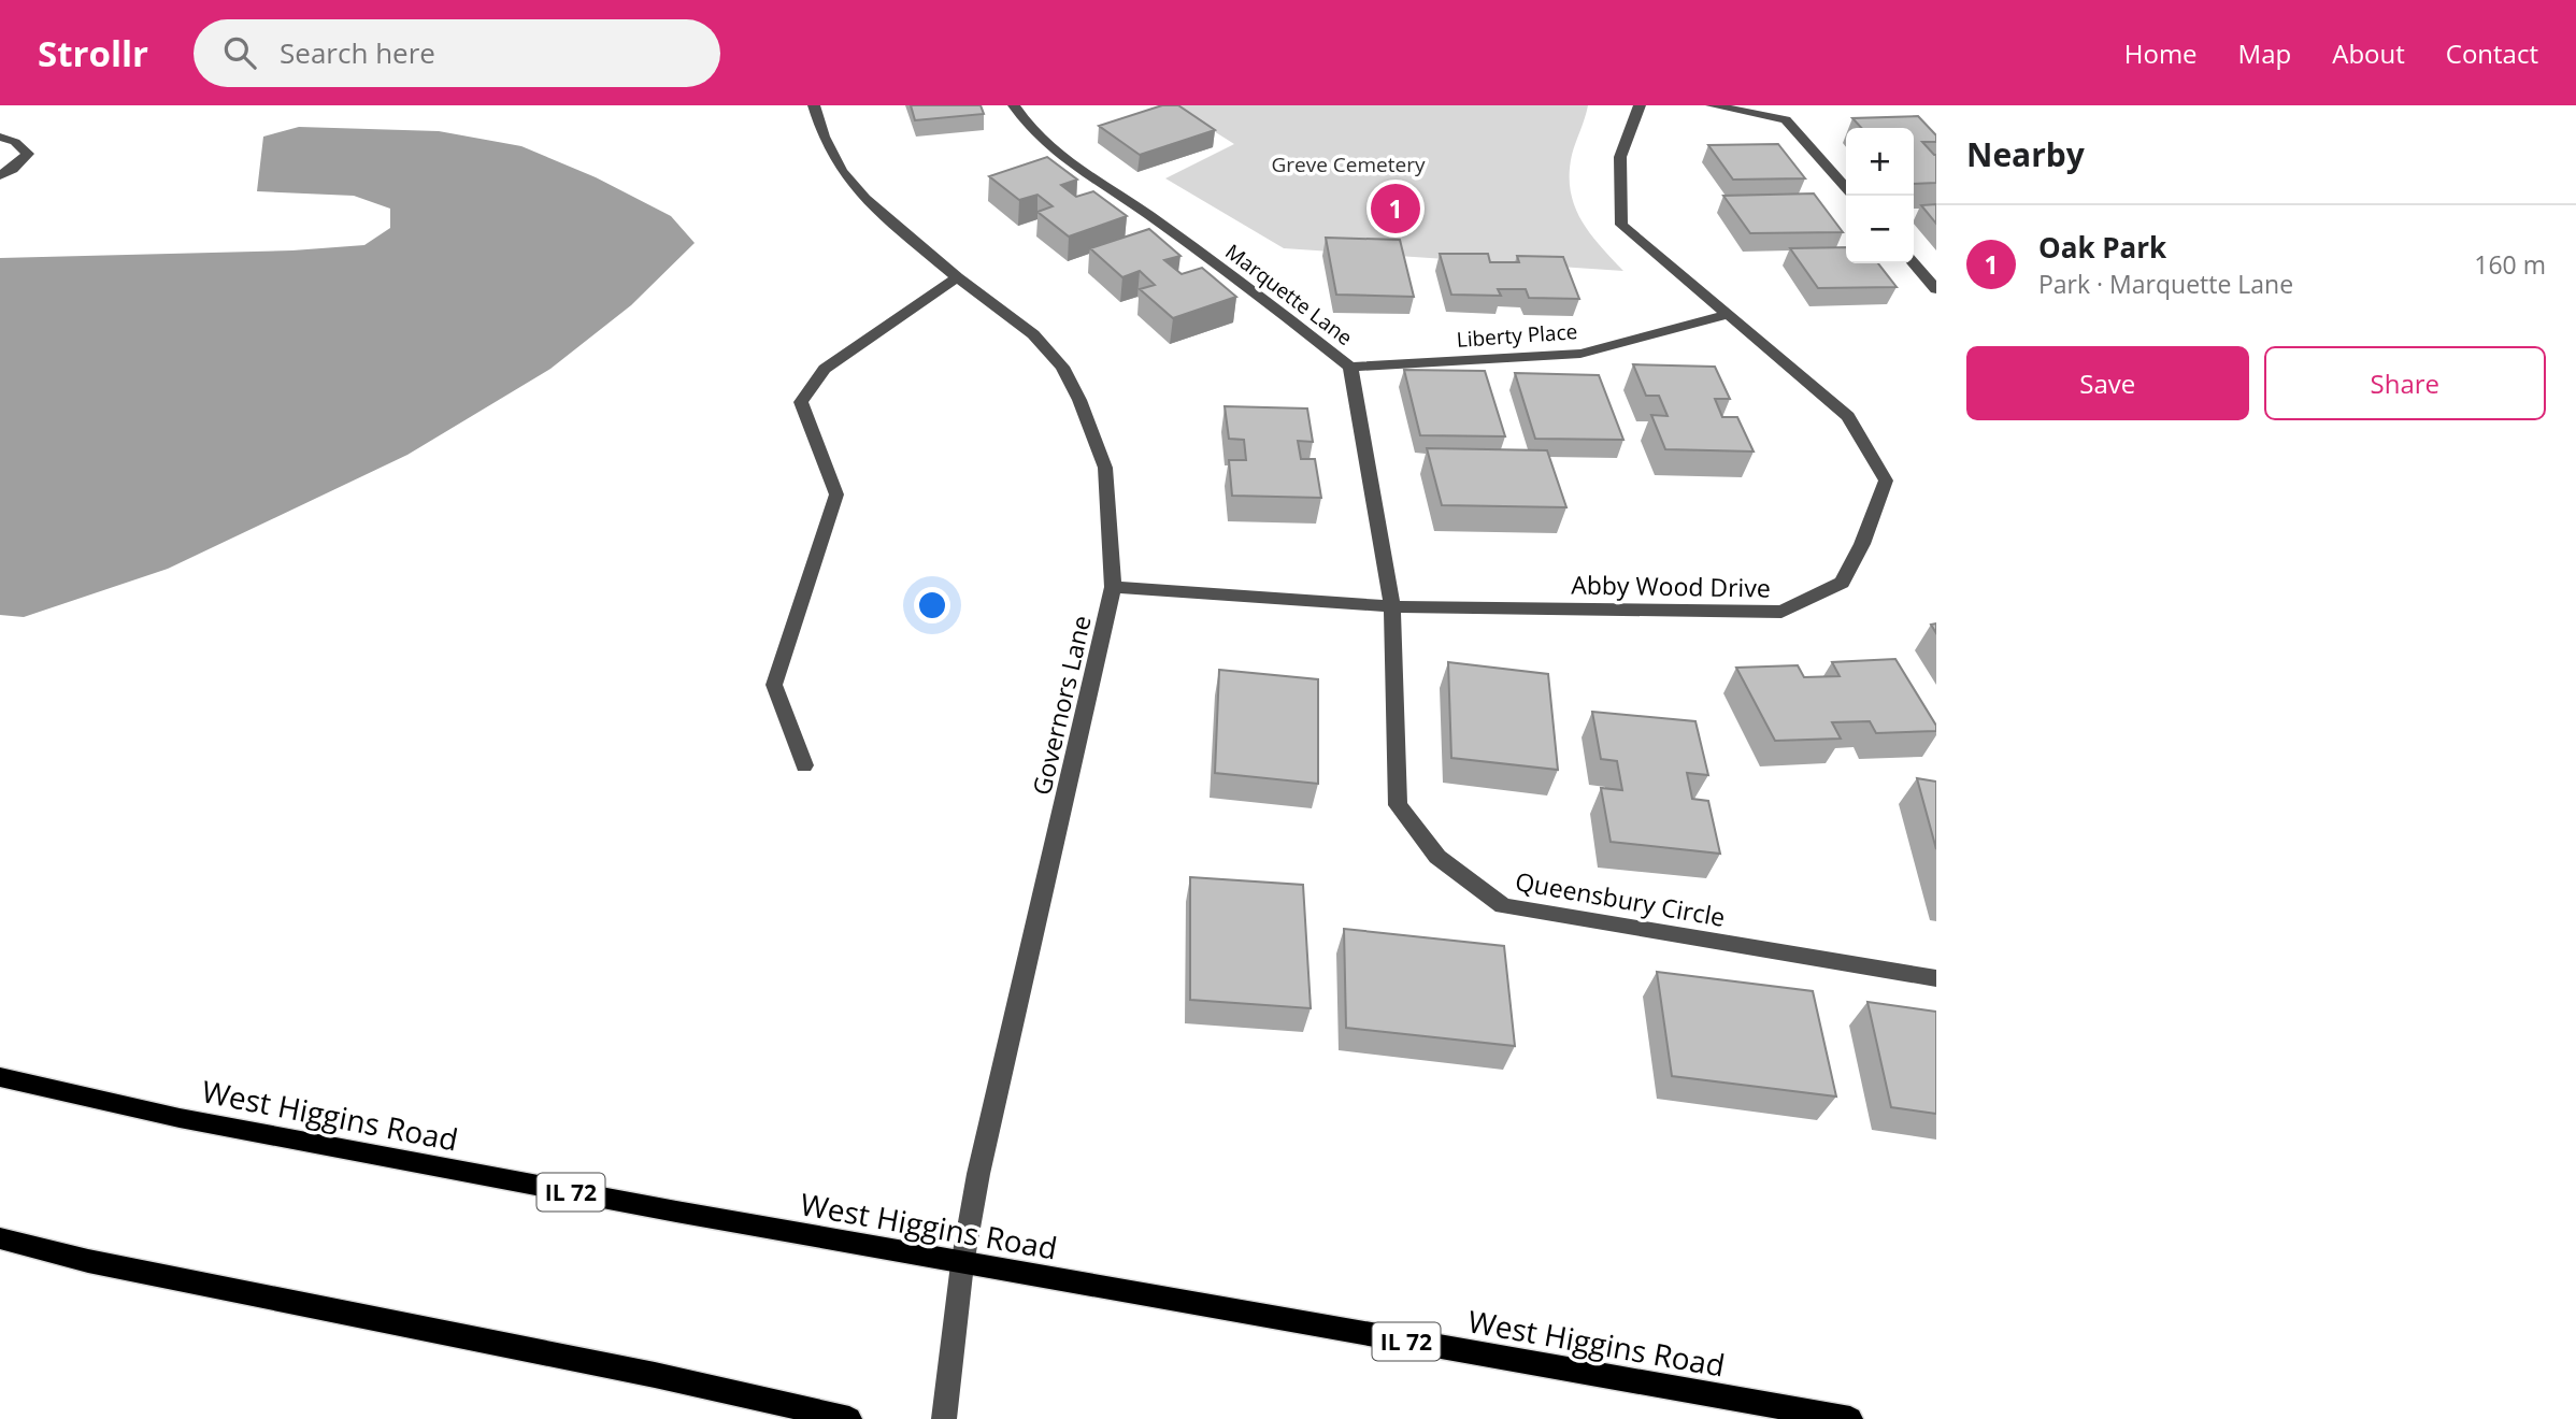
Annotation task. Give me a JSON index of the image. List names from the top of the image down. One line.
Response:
{"streets":{"main road":["West Higgins Road","IL 72"],"street":["Marquette Lane","Liberty Place","Abby Wood Drive","Governors Lane","Queensbury Circle"]},"crossings":[["Marquette Lane","Liberty Place"],["Marquette Lane","Abby Wood Drive"],["Marquette Lane","Queensbury Circle"],["Liberty Place","Abby Wood Drive"],["Abby Wood Drive","Governors Lane"],["Abby Wood Drive","Queensbury Circle"],["Governors Lane","West Higgins Road"]],"parks":["Greve Cemetery"],"page":{"header":"Strollr","search":"Search here","nav":["Home","Map","About","Contact"],"heading":"Nearby","map_buttons":["+","−"],"pins":"1","list":[{"mark":"1","name":"Oak Park","note":"Park · Marquette Lane","value":"160 m"}],"buttons":["Save","Share"]}}
